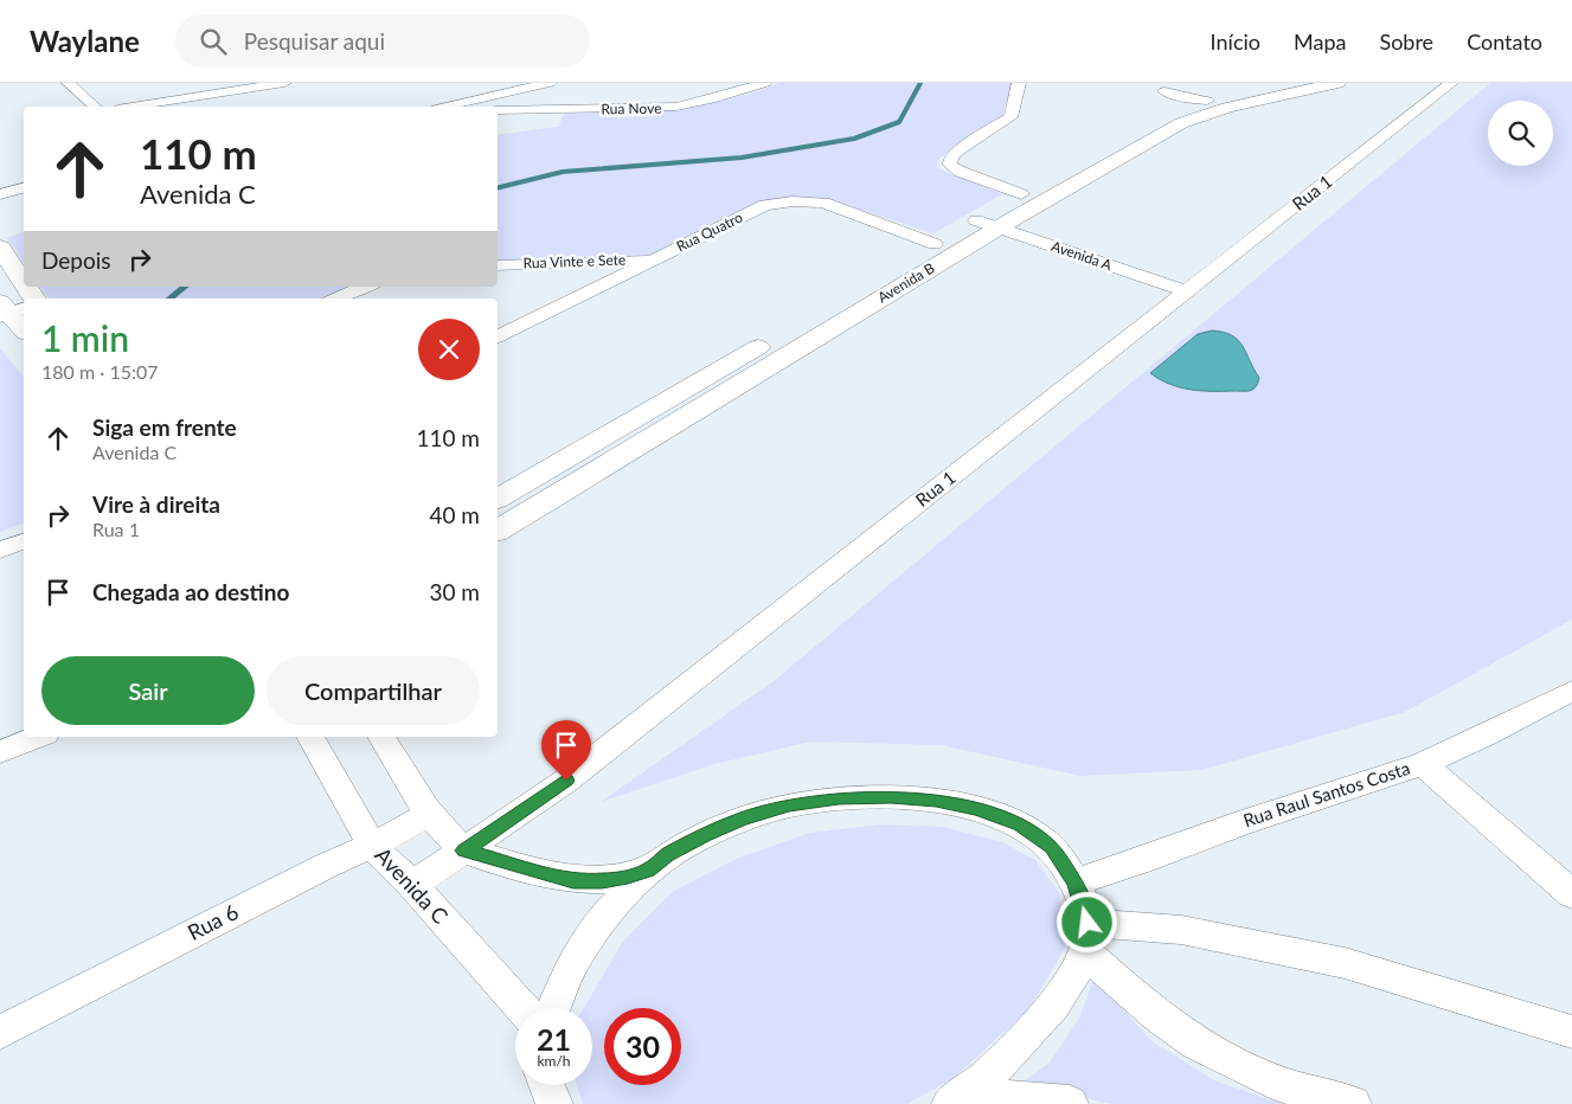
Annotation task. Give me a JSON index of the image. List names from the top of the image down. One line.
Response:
{"streets":{"street":["Rua Nove","Rua 1","Rua Quatro","Avenida A","Rua Vinte e Sete","Avenida B","Rua Raul Santos Costa","Avenida C","Rua 6"]},"crossings":[["Rua 1","Avenida A"],["Rua 1","Avenida C"],["Rua Quatro","Rua Vinte e Sete"],["Rua Quatro","Avenida B"],["Avenida A","Avenida B"],["Avenida C","Rua 6"]],"page":{"header":"Waylane","search":"Pesquisar aqui","nav":["Início","Mapa","Sobre","Contato"],"turn":["110 m","Avenida C"],"then":"Depois","heading":["1 min","180 m · 15:07"],"list":[{"name":"Siga em frente","note":"Avenida C","value":"110 m"},{"name":"Vire à direita","note":"Rua 1","value":"40 m"},{"name":"Chegada ao destino","value":"30 m"}],"buttons":["Sair","Compartilhar"],"speed":"21 km/h","limit":"30"}}
